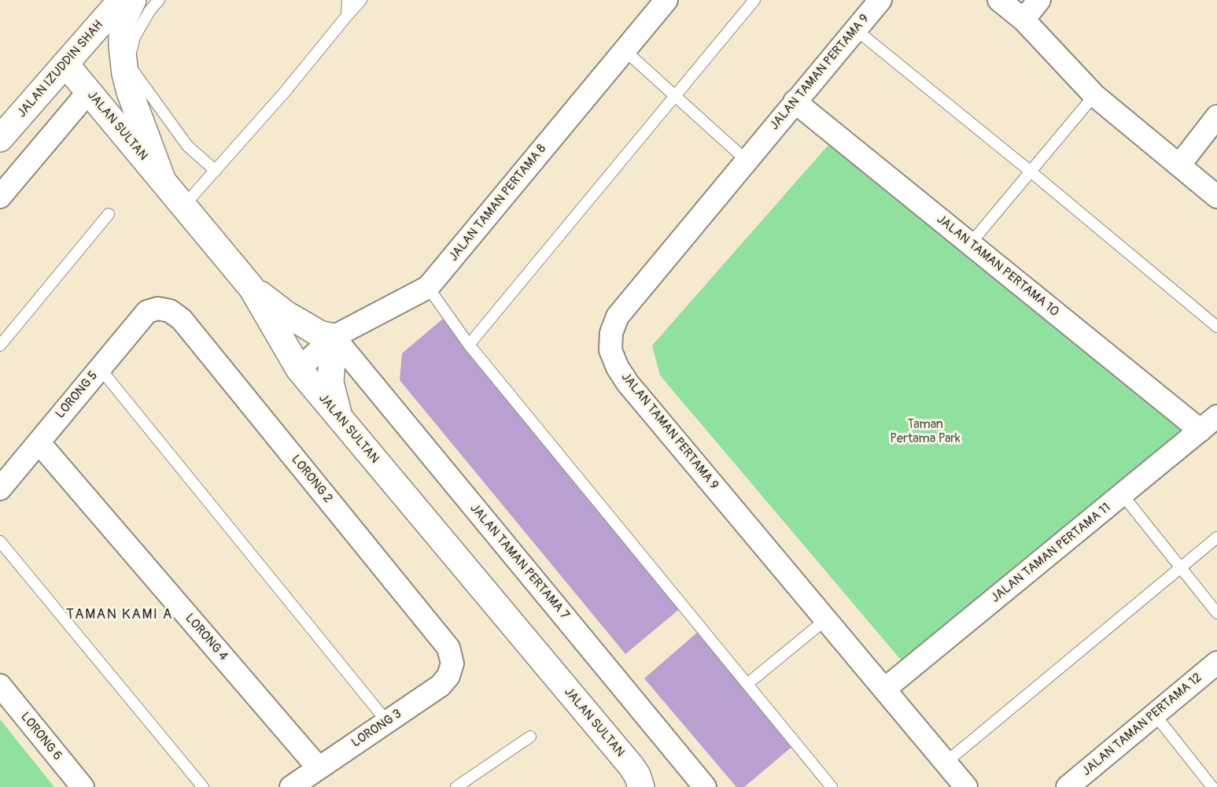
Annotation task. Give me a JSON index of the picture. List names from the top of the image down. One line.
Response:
{"streets":{"street":["JALAN IZUDDIN SHAH","JALAN TAMAN PERTAMA 9","JALAN SULTAN","JALAN TAMAN PERTAMA 8","JALAN TAMAN PERTAMA 10","LORONG 5","LORONG 2","JALAN TAMAN PERTAMA 11","JALAN TAMAN PERTAMA 7","LORONG 4","JALAN TAMAN PERTAMA 12","LORONG 3","LORONG 6"]},"crossings":[["JALAN IZUDDIN SHAH","JALAN SULTAN"],["JALAN TAMAN PERTAMA 9","JALAN TAMAN PERTAMA 10"],["JALAN TAMAN PERTAMA 9","JALAN TAMAN PERTAMA 11"],["JALAN SULTAN","JALAN TAMAN PERTAMA 8"],["JALAN TAMAN PERTAMA 8","JALAN TAMAN PERTAMA 7"],["JALAN TAMAN PERTAMA 10","JALAN TAMAN PERTAMA 11"],["LORONG 5","LORONG 2"],["LORONG 5","LORONG 4"],["LORONG 2","LORONG 3"],["LORONG 4","LORONG 3"]],"districts":["TAMAN KAMI A"],"parks":["Taman Pertama Park"]}
